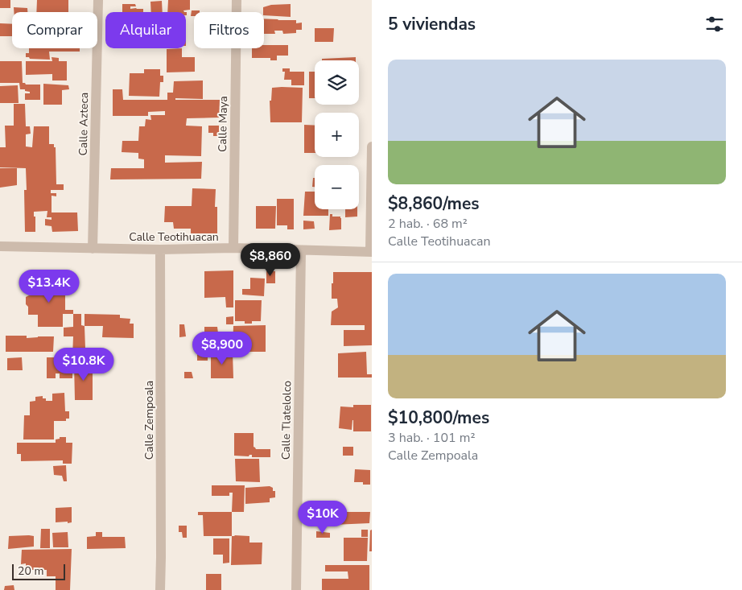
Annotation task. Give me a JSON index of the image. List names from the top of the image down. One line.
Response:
{"streets":{"street":["Calle Azteca","Calle Maya","Calle Teotihuacan","Calle Zempoala","Calle Tlatelolco"]},"crossings":[["Calle Azteca","Calle Teotihuacan"],["Calle Maya","Calle Teotihuacan"],["Calle Teotihuacan","Calle Zempoala"],["Calle Teotihuacan","Calle Tlatelolco"]],"scale_bar":"20 m","page":{"heading":"5 viviendas","chip":["Comprar","Alquilar","Filtros"],"list":[{"name":"$8,860/mes","note":"2 hab. · 68 m² · Calle Teotihuacan"},{"name":"$10,800/mes","note":"3 hab. · 101 m² · Calle Zempoala"}],"map_buttons":["+","−"],"price":["$8,860","$13.4K","$8,900","$10.8K","$10K"],"scale":"20 m"}}
